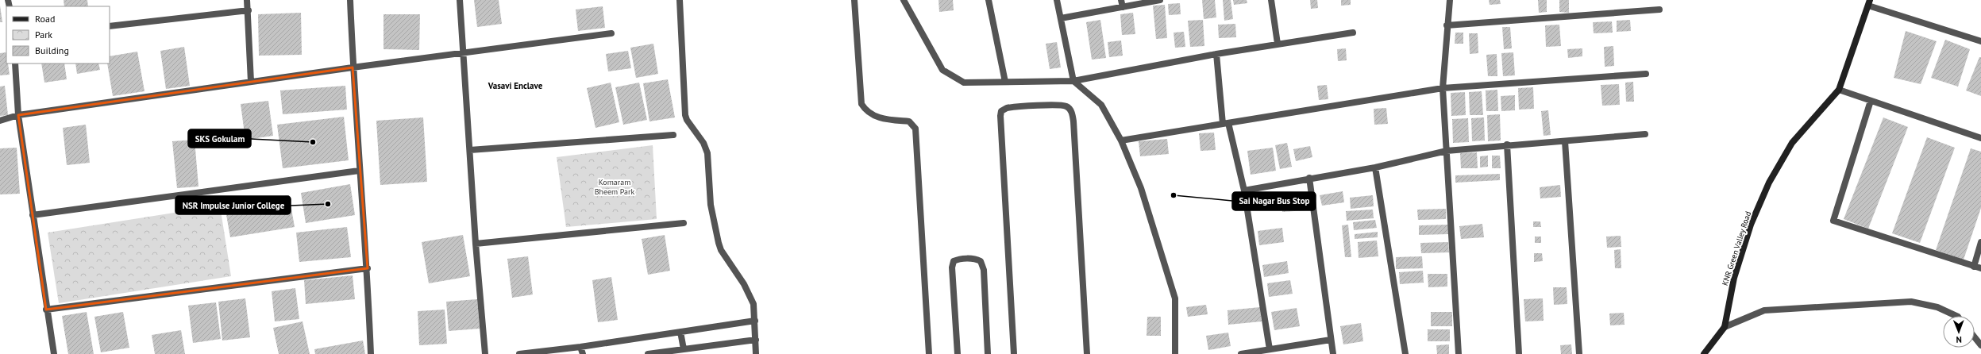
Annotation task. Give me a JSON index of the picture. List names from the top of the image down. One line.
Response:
{"streets":{"street":["KNR Green Valley Road"]},"districts":["Vasavi Enclave"],"parks":["Komaram Bheem Park"],"places":["SKS Gokulam","Sai Nagar Bus Stop","NSR Impulse Junior College"],"legend":["Road","Park","Building"],"north":"bottom"}
